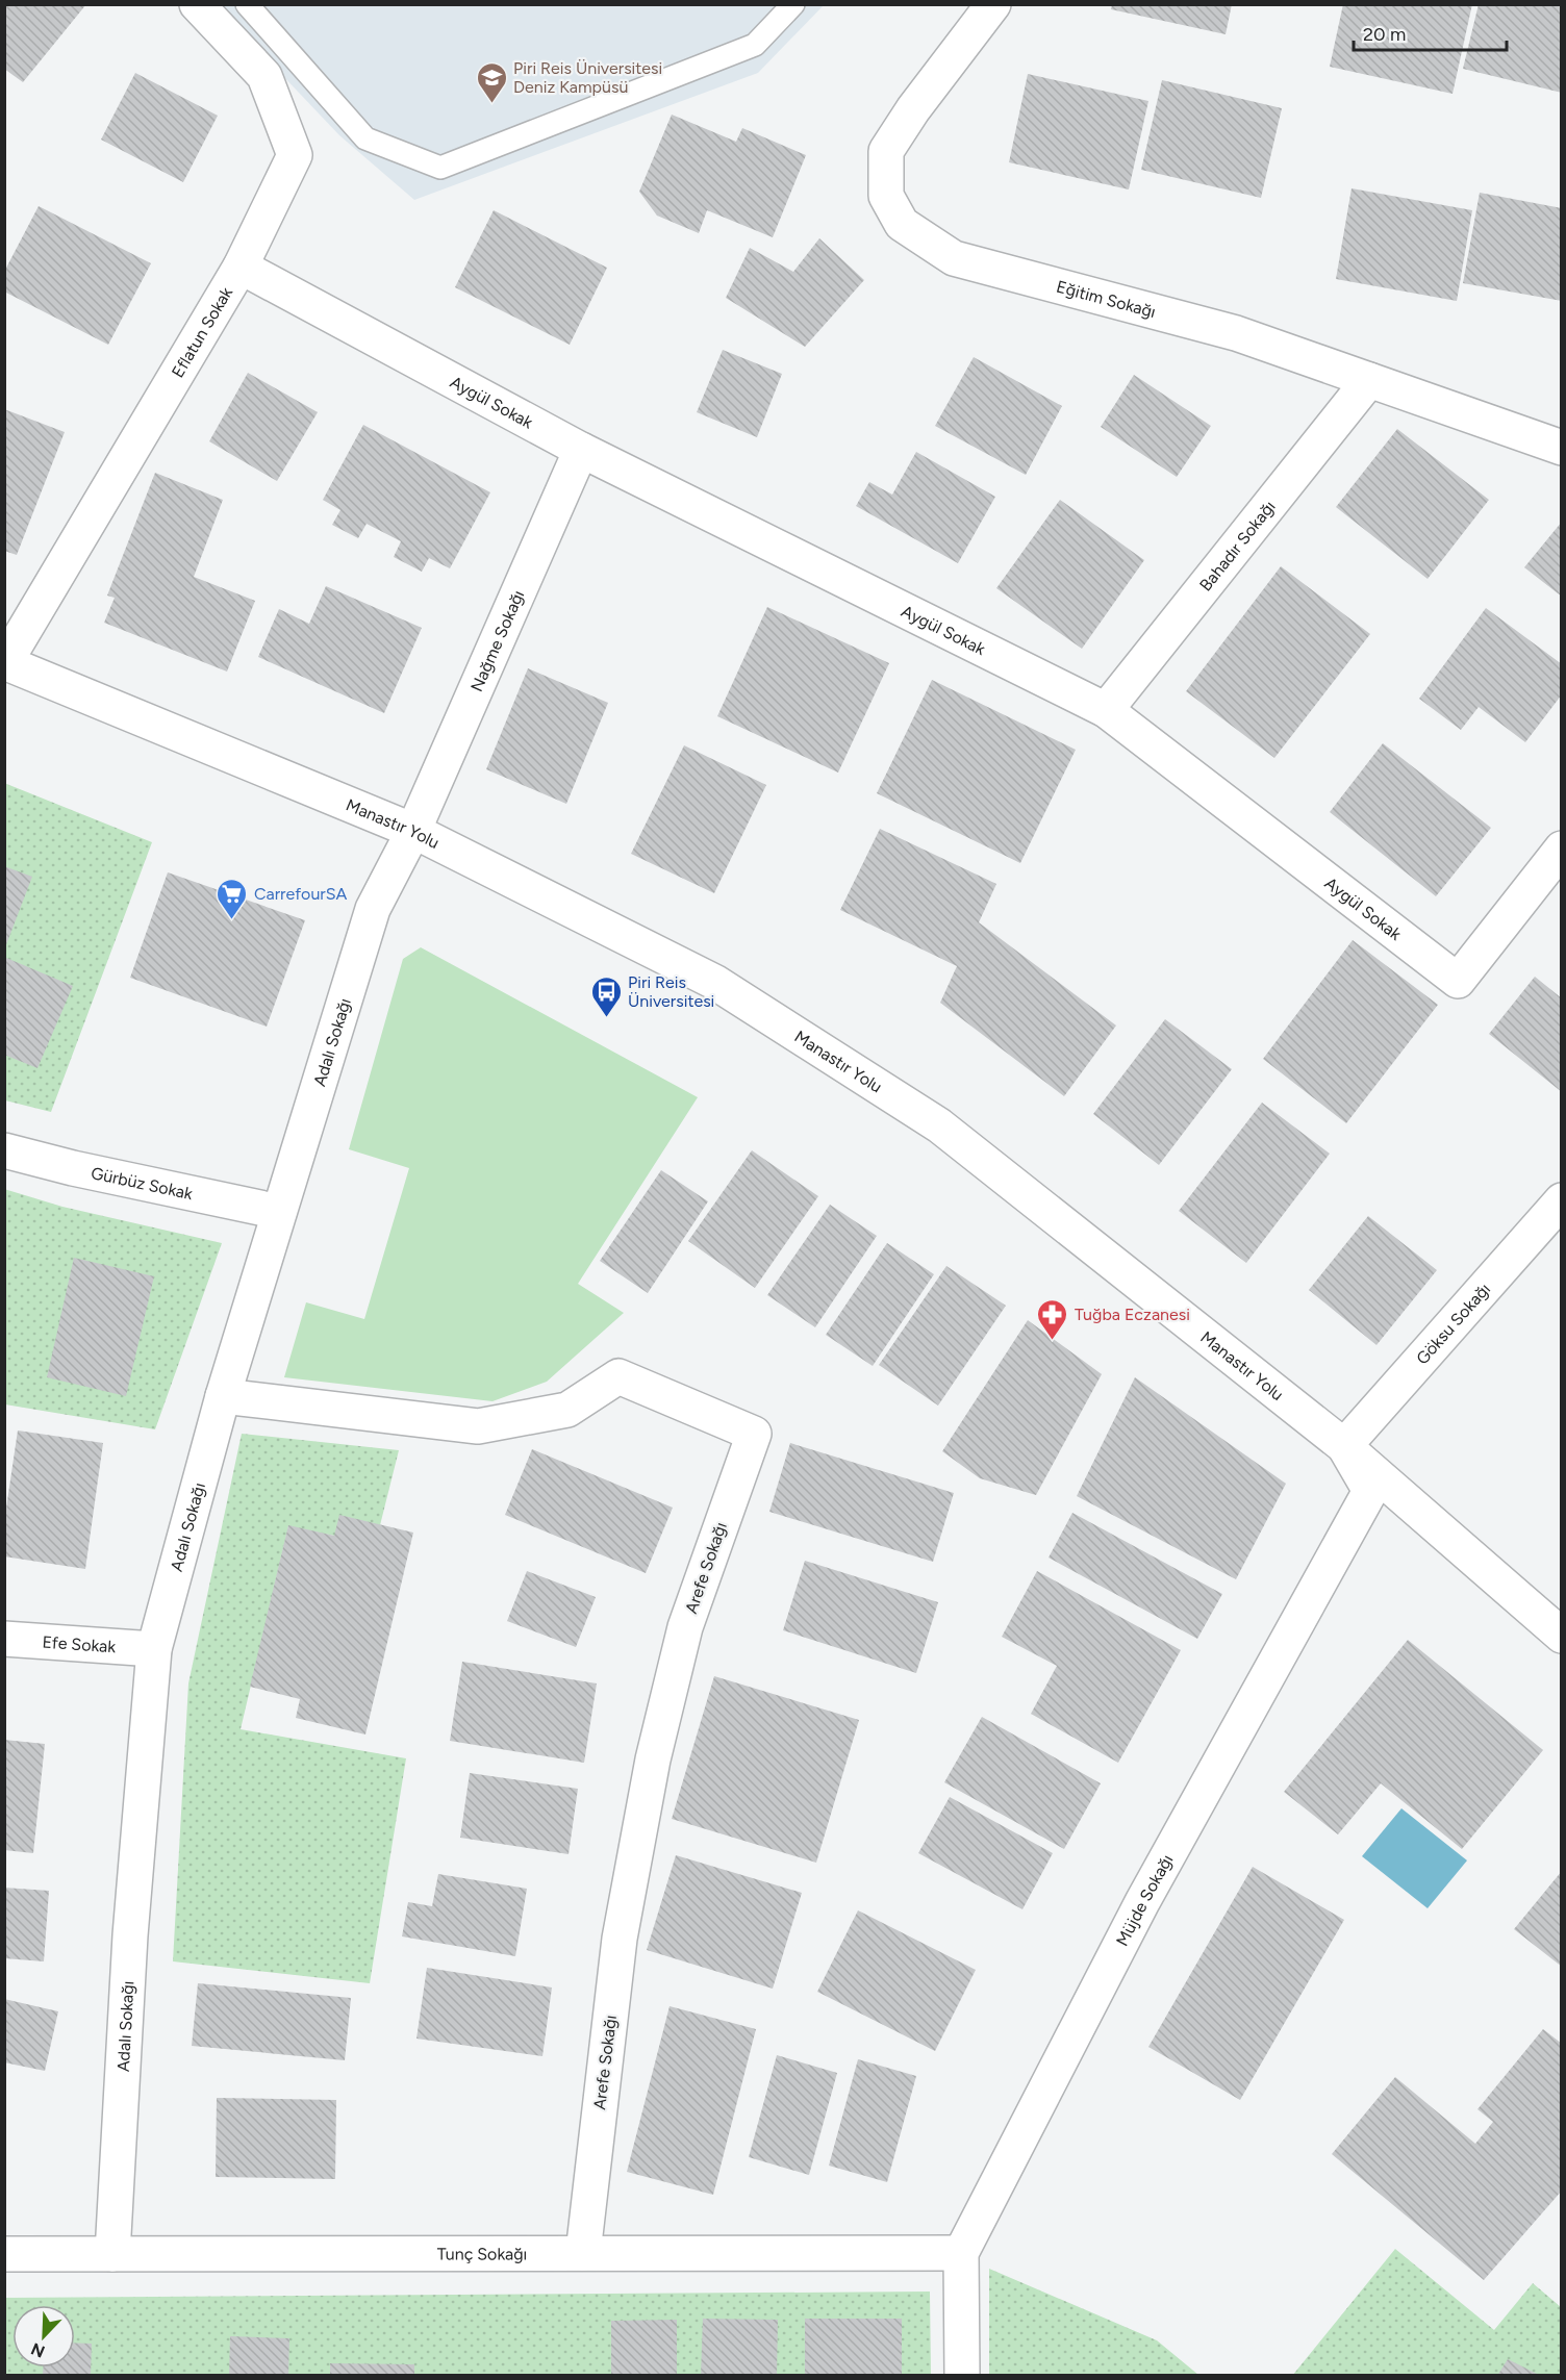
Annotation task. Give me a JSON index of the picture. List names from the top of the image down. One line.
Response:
{"streets":{"street":["Eğitim Sokağı","Eflatun Sokak","Aygül Sokak","Bahadır Sokağı","Nağme Sokağı","Manastır Yolu","Adalı Sokağı","Gürbüz Sokak","Göksu Sokağı","Arefe Sokağı","Efe Sokak","Müjde Sokağı","Tunç Sokağı"]},"crossings":[["Eğitim Sokağı","Bahadır Sokağı"],["Eflatun Sokak","Aygül Sokak"],["Eflatun Sokak","Manastır Yolu"],["Aygül Sokak","Bahadır Sokağı"],["Aygül Sokak","Nağme Sokağı"],["Nağme Sokağı","Manastır Yolu"],["Nağme Sokağı","Adalı Sokağı"],["Manastır Yolu","Adalı Sokağı"],["Manastır Yolu","Göksu Sokağı"],["Manastır Yolu","Müjde Sokağı"],["Adalı Sokağı","Gürbüz Sokak"],["Adalı Sokağı","Arefe Sokağı"],["Adalı Sokağı","Efe Sokak"],["Adalı Sokağı","Tunç Sokağı"],["Göksu Sokağı","Müjde Sokağı"],["Arefe Sokağı","Tunç Sokağı"],["Müjde Sokağı","Tunç Sokağı"]],"places":{"school or university":["Piri Reis Üniversitesi Deniz Kampüsü"],"supermarket":["CarrefourSA"],"bus stop":["Piri Reis Üniversitesi"],"pharmacy":["Tuğba Eczanesi"]},"scale_bar":"20 m","north":"bottom left"}
